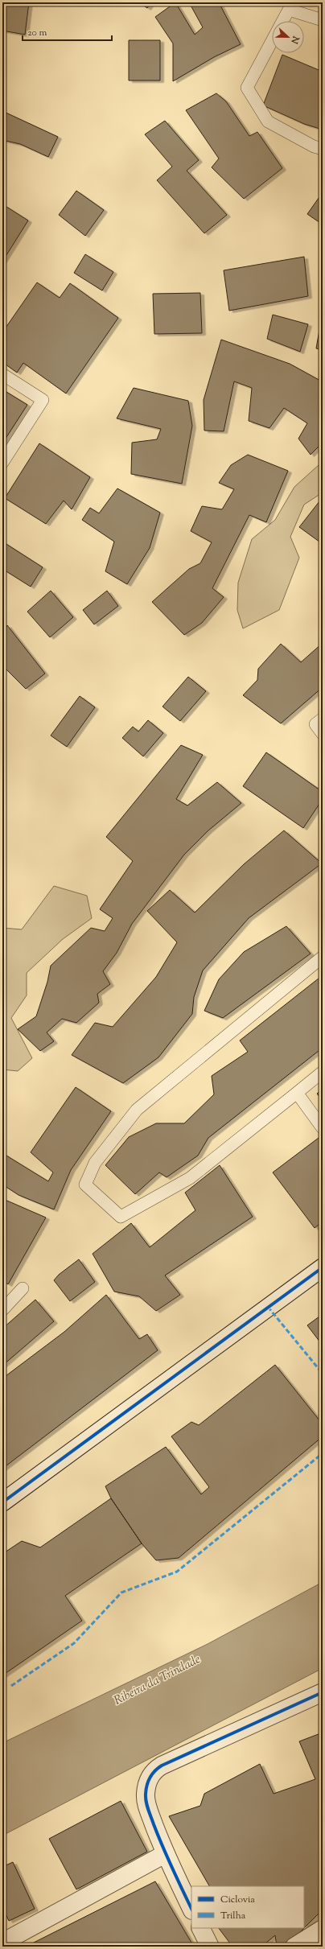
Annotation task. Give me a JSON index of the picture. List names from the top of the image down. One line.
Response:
{"water":["Ribeira da Trindade"],"legend":["Ciclovia","Trilha"],"scale_bar":"20 m","north":"right"}
